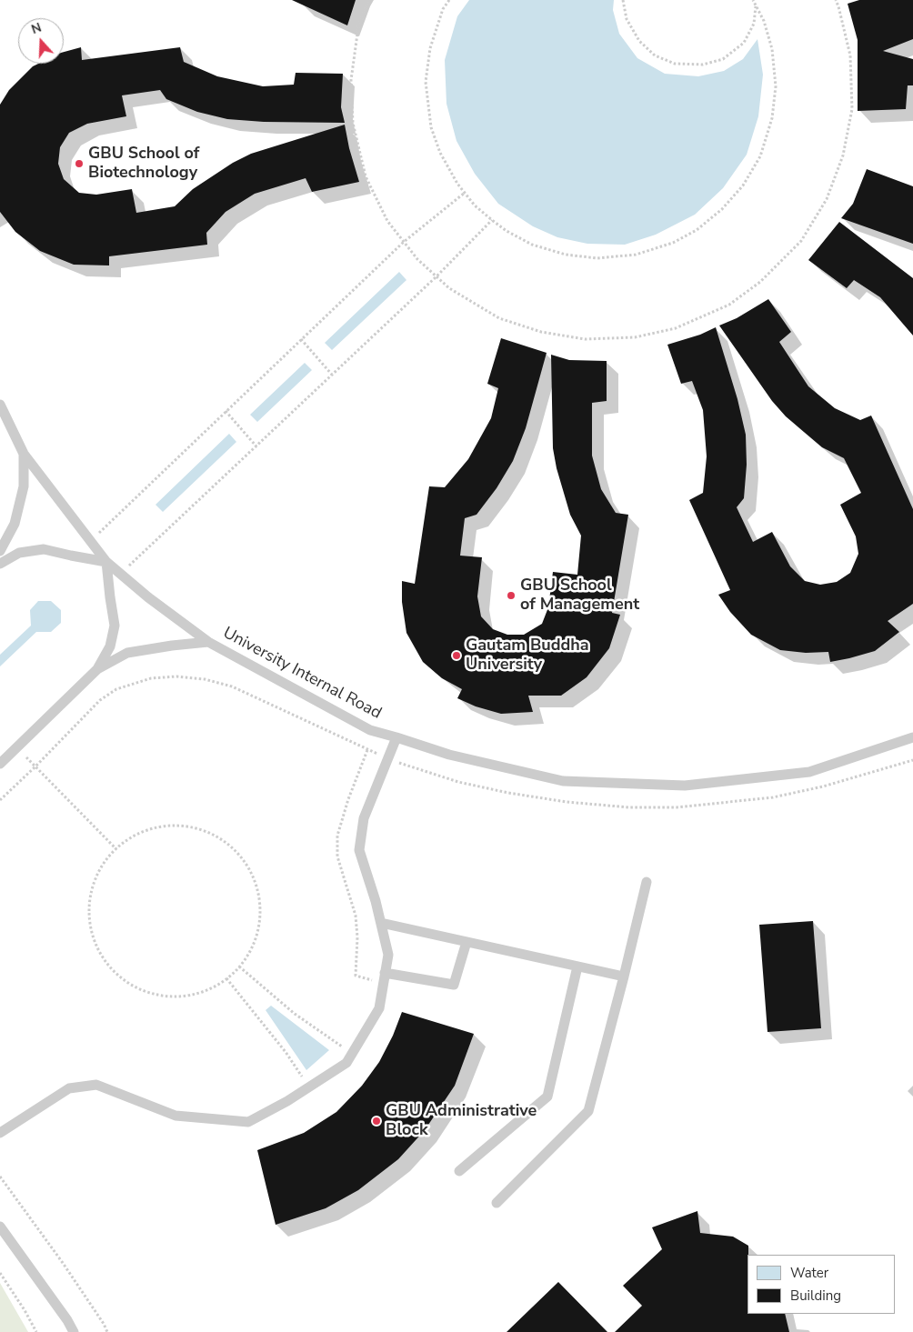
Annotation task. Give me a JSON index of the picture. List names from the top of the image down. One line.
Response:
{"streets":{"lane":["University Internal Road"]},"places":["GBU School of Biotechnology","GBU School of Management","Gautam Buddha University","GBU Administrative Block"],"legend":["Water","Building"],"north":"top"}
